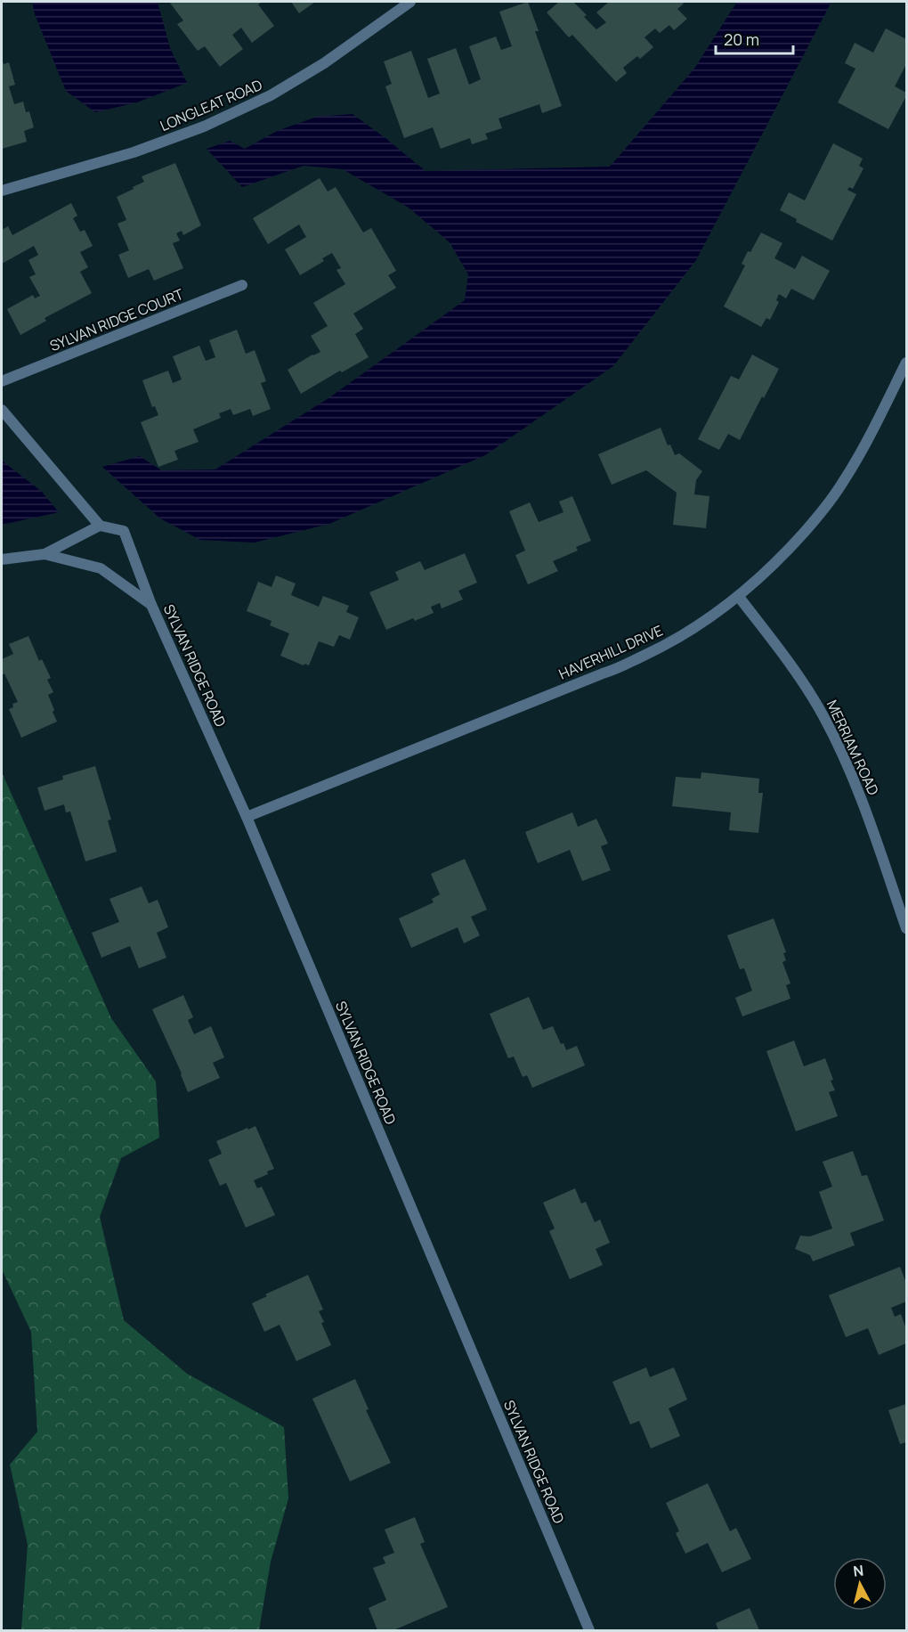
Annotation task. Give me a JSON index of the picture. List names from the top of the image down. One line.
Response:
{"streets":{"street":["LONGLEAT ROAD","SYLVAN RIDGE COURT","HAVERHILL DRIVE","SYLVAN RIDGE ROAD","MERRIAM ROAD"]},"crossings":[["HAVERHILL DRIVE","SYLVAN RIDGE ROAD"],["HAVERHILL DRIVE","MERRIAM ROAD"]],"scale_bar":"20 m","north":"top"}
